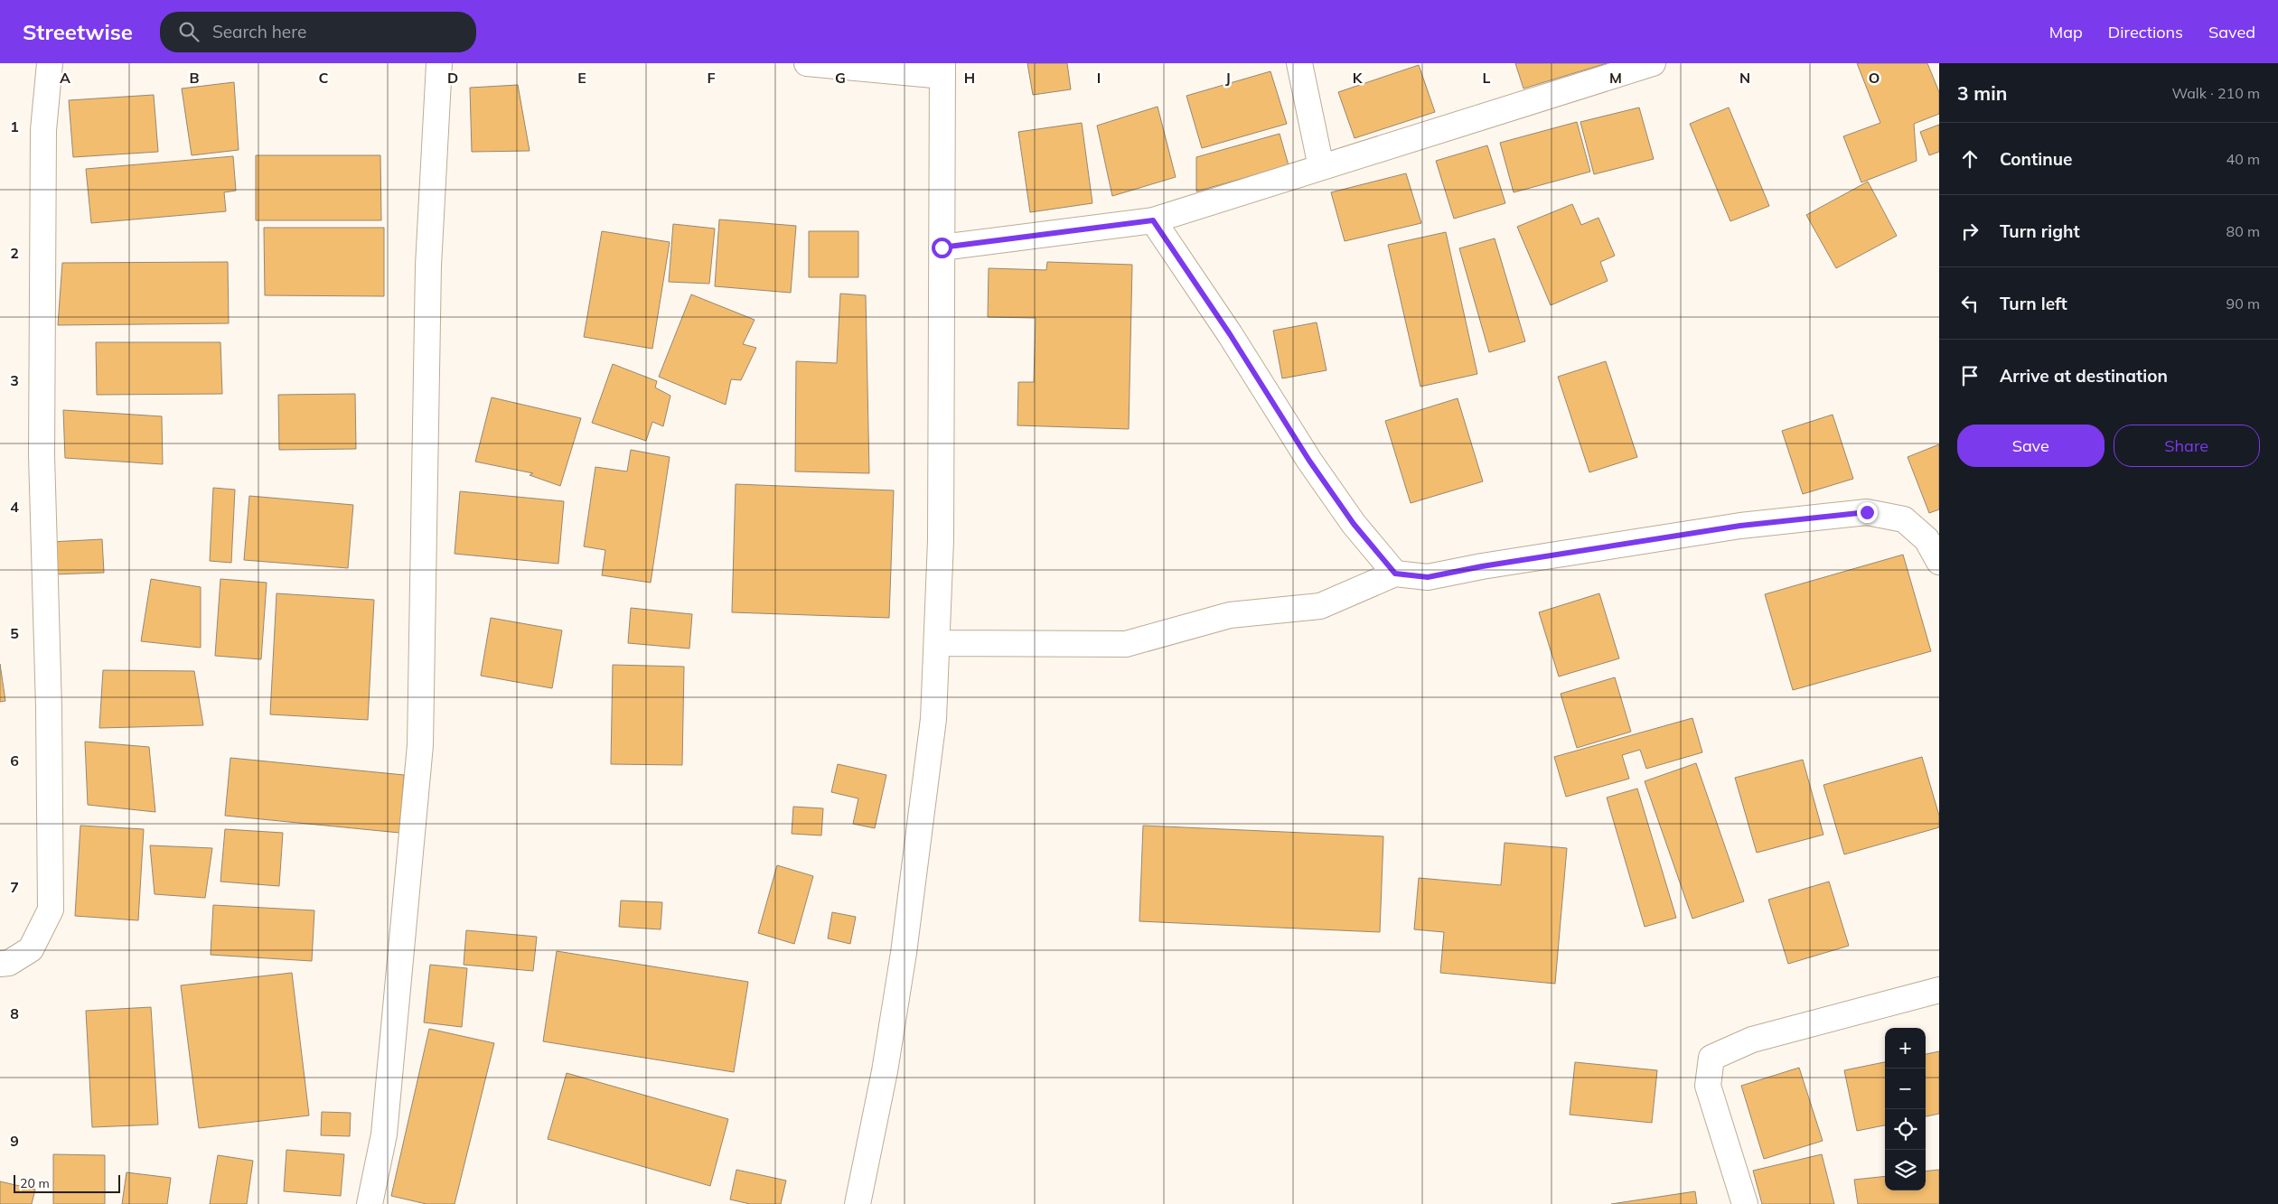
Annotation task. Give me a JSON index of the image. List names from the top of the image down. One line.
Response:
{"scale_bar":"20 m","page":{"header":"Streetwise","search":"Search here","nav":["Map","Directions","Saved"],"heading":["3 min","Walk · 210 m"],"list":[["Continue","40 m"],["Turn right","80 m"],["Turn left","90 m"],"Arrive at destination"],"buttons":["Save","Share"],"map_buttons":["+","−"],"scale":"20 m"},"grid":{"columns":["A","B","C","D","E","F","G","H","I","J","K","L","M","N","O"],"rows":["1","2","3","4","5","6","7","8","9"]}}
